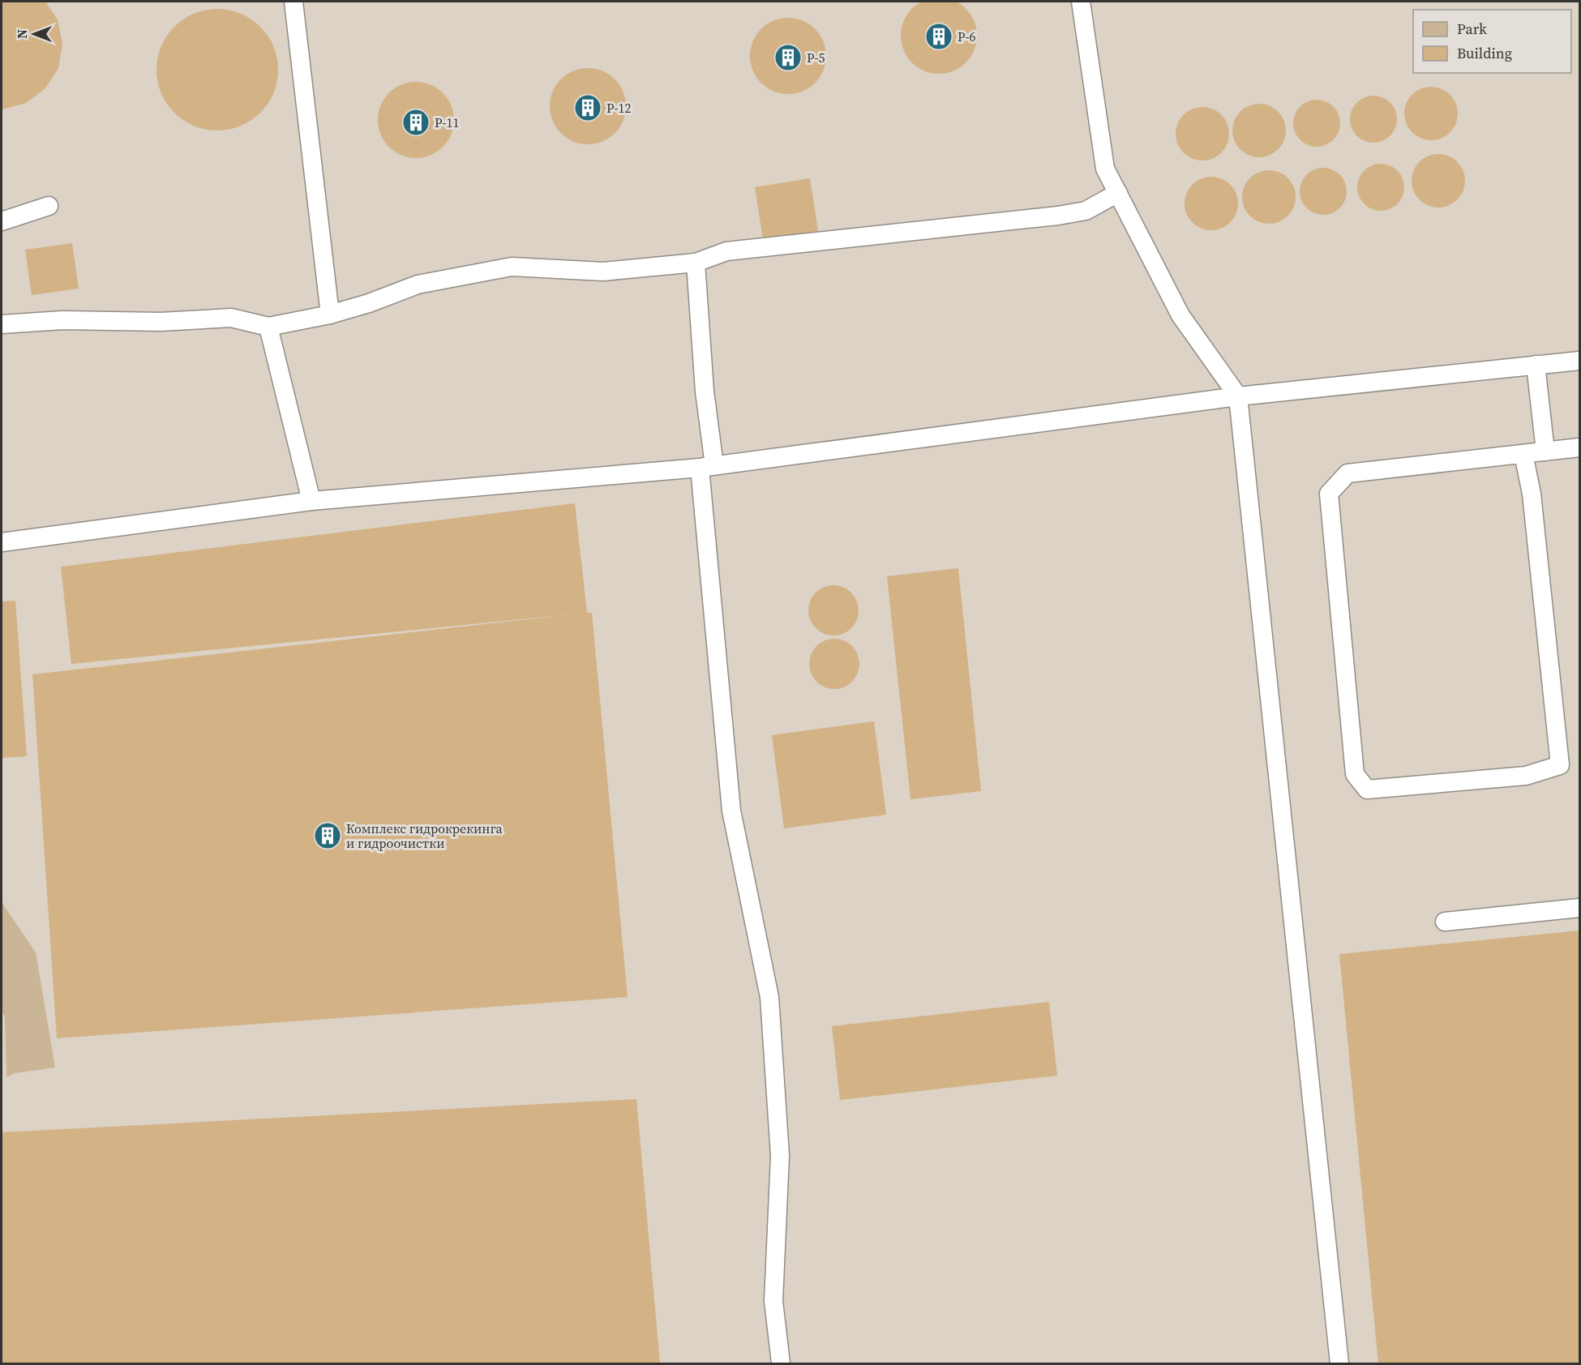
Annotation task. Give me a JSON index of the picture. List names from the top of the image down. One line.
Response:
{"places":{"building":["Р-6","Р-5","Р-12","Р-11","Комплекс гидрокрекинга и гидроочистки"]},"legend":["Park","Building"],"north":"left"}
